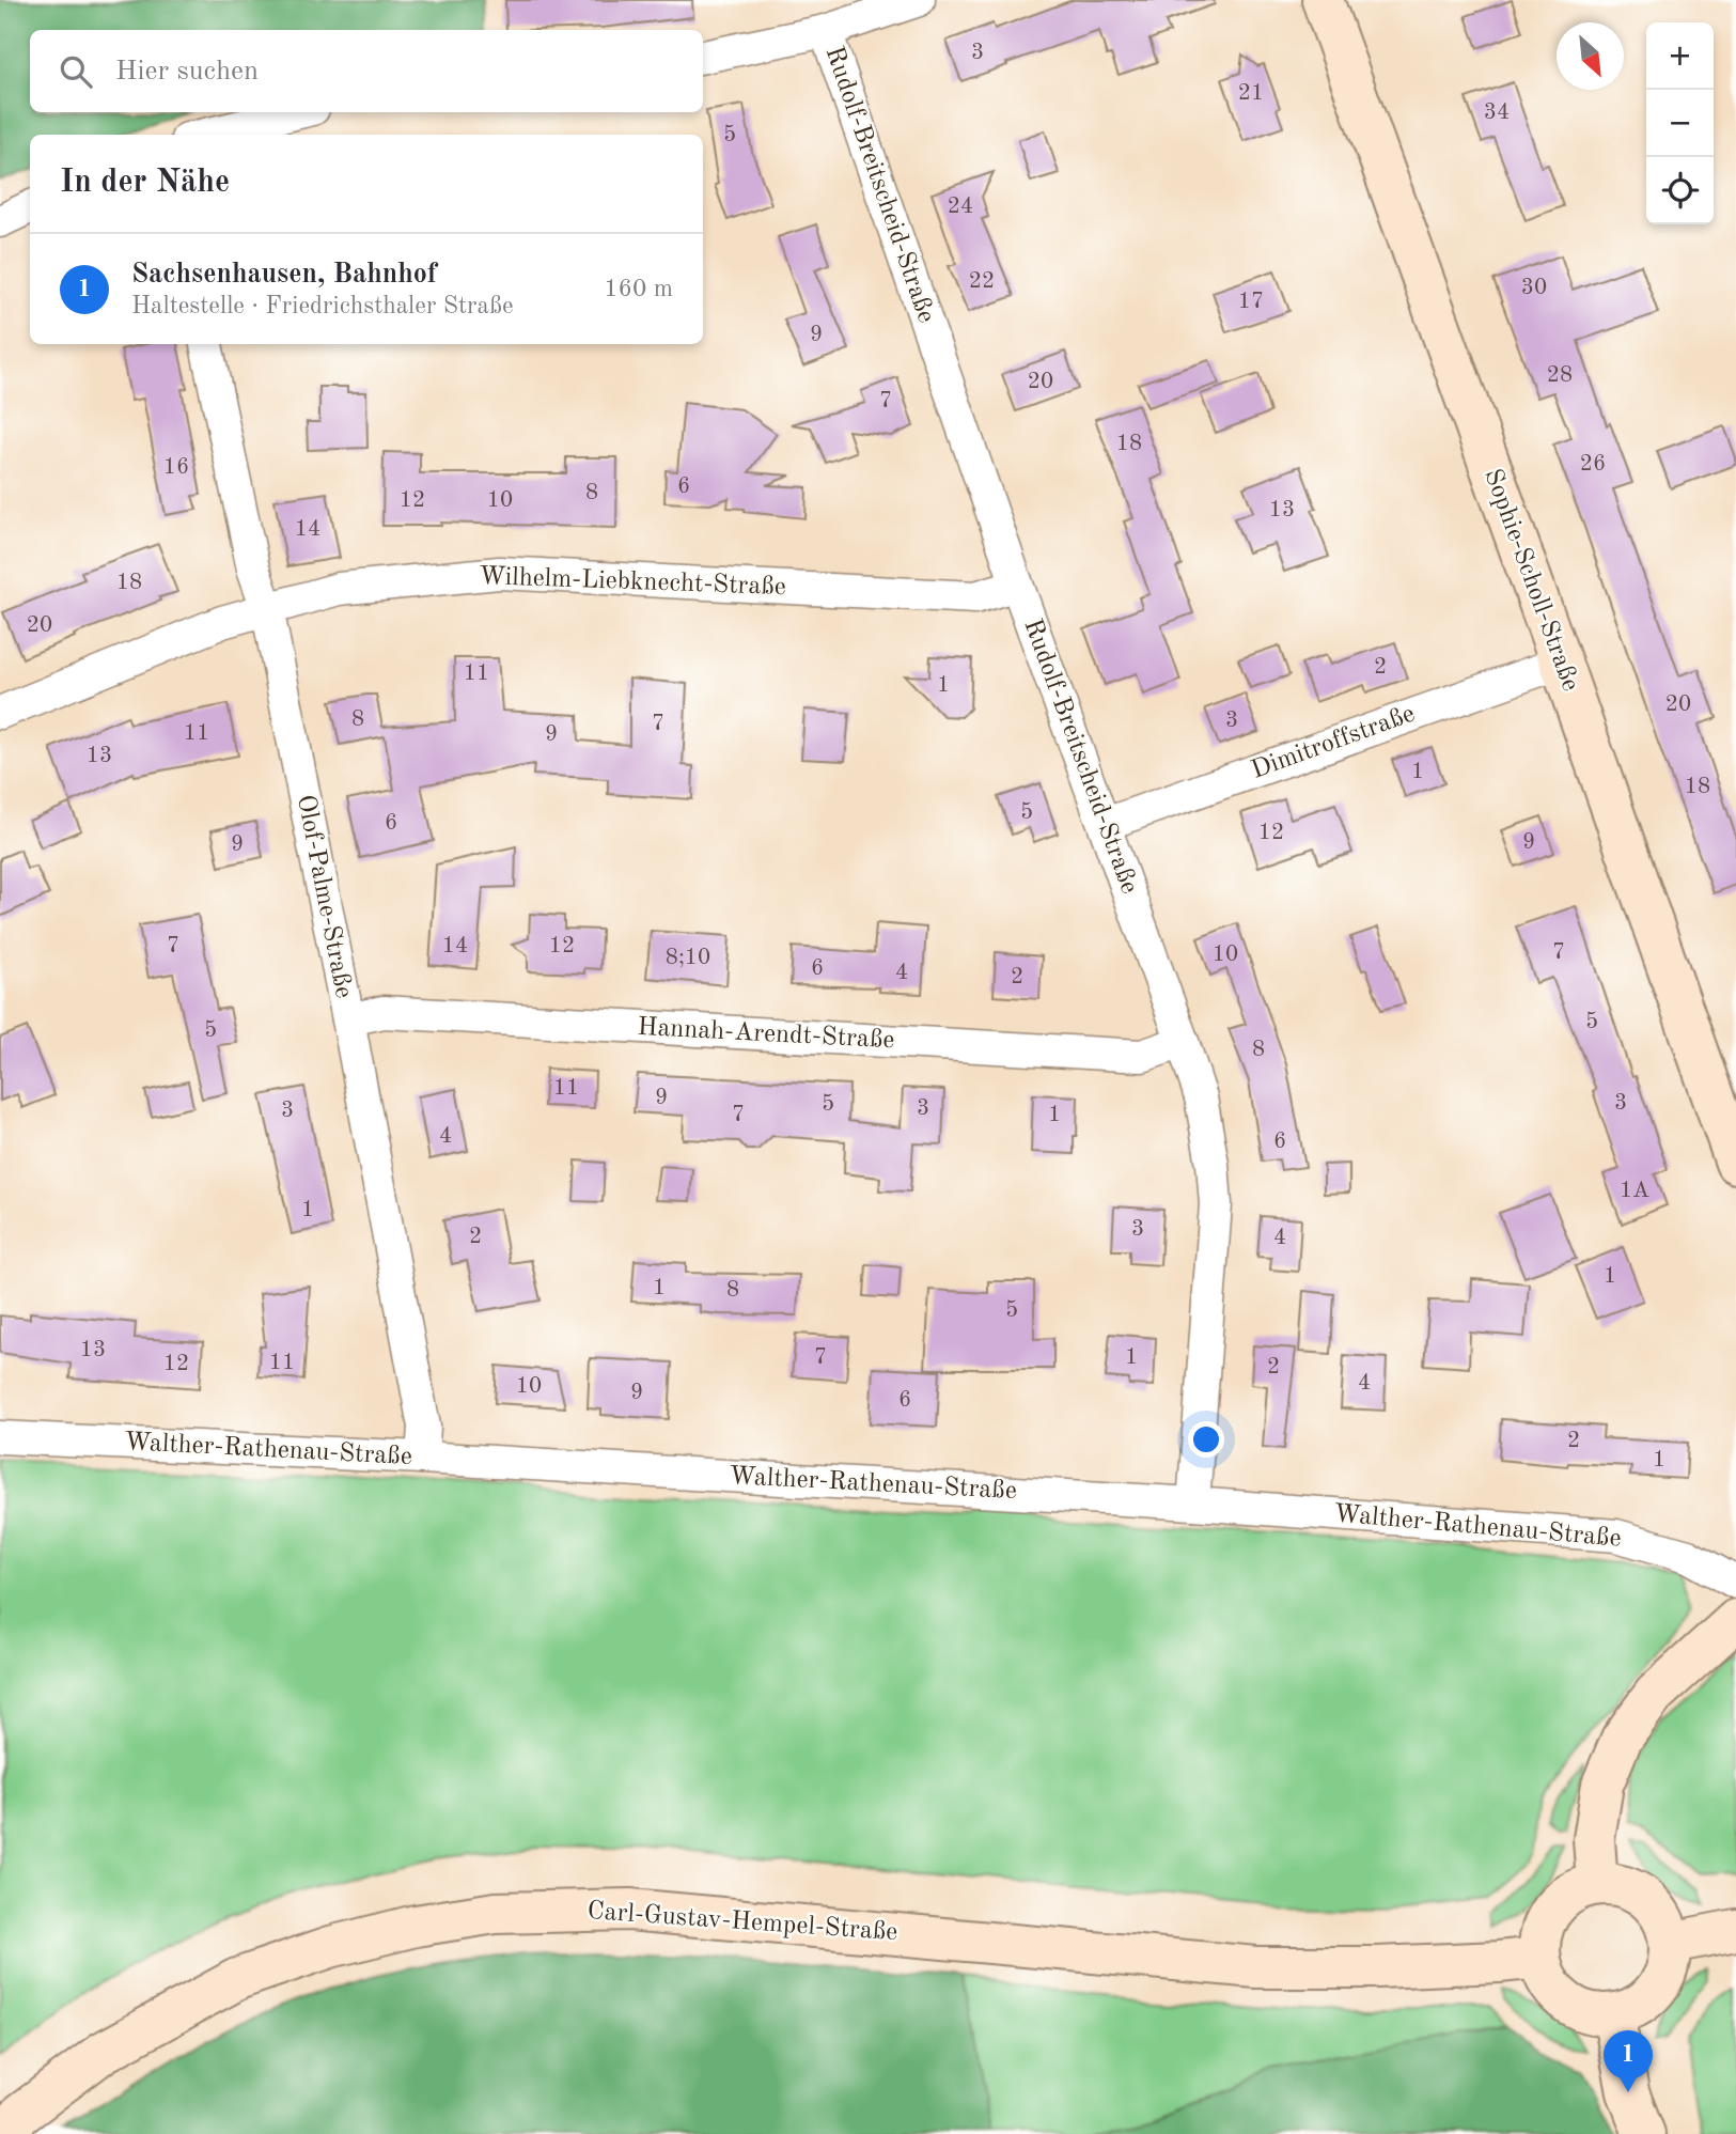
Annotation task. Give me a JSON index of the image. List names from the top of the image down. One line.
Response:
{"streets":{"street":["Rudolf-Breitscheid-Straße","Sophie-Scholl-Straße","Wilhelm-Liebknecht-Straße","Dimitroffstraße","Olof-Palme-Straße","Hannah-Arendt-Straße","Walther-Rathenau-Straße","Carl-Gustav-Hempel-Straße"]},"crossings":[["Rudolf-Breitscheid-Straße","Wilhelm-Liebknecht-Straße"],["Rudolf-Breitscheid-Straße","Dimitroffstraße"],["Rudolf-Breitscheid-Straße","Hannah-Arendt-Straße"],["Rudolf-Breitscheid-Straße","Walther-Rathenau-Straße"],["Sophie-Scholl-Straße","Dimitroffstraße"],["Wilhelm-Liebknecht-Straße","Olof-Palme-Straße"],["Olof-Palme-Straße","Hannah-Arendt-Straße"],["Olof-Palme-Straße","Walther-Rathenau-Straße"]],"house_numbers":["3","21","34","5","24","22","30","17","9","28","20","7","18","26","16","6","8","12","10","13","14","18","20","2","11","1","20","8","3","7","11","9","13","1","18","5","6","12","9","9","7","14","12","7","10","8;10","6","4","2","5","5","8","11","9","3","5","3","3","7","1","4","6","1A","1","3","2","4","1","1","8","5","13","7","1","11","12","2","4","10","9","6","2","1"],"north":"bottom right","page":{"map_buttons":["+","−"],"search":"Hier suchen","heading":"In der Nähe","list":[{"mark":"1","name":"Sachsenhausen, Bahnhof","note":"Haltestelle · Friedrichsthaler Straße","value":"160 m"}],"pins":"1"}}
